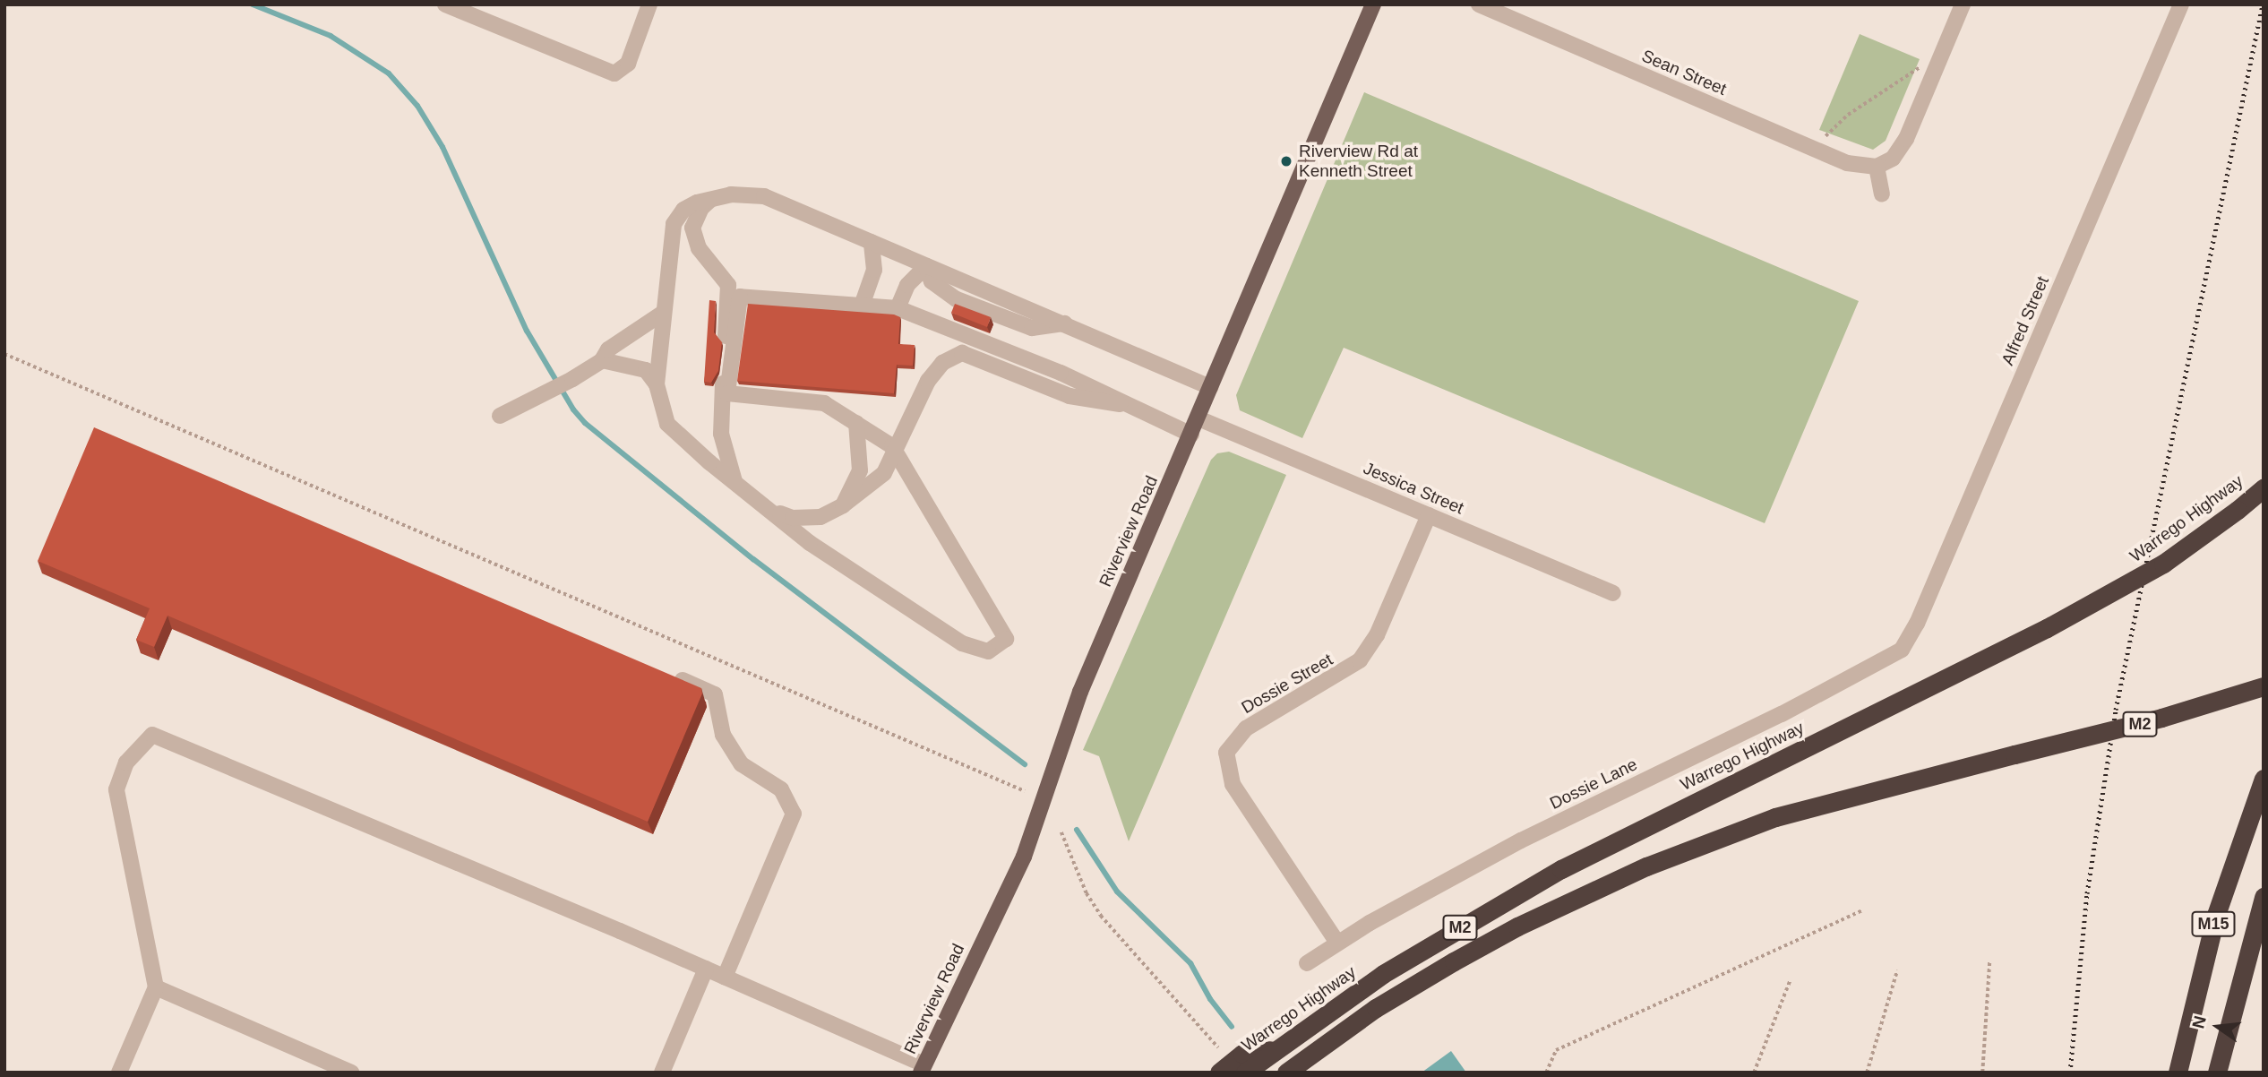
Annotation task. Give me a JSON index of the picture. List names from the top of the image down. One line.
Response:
{"streets":{"highway":["Warrego Highway","M2","M15"],"main road":["Riverview Road"],"street":["Sean Street","Alfred Street","Jessica Street","Dossie Street","Dossie Lane"]},"crossings":[["Alfred Street","Dossie Lane"],["Jessica Street","Riverview Road"],["Jessica Street","Dossie Street"],["Dossie Street","Dossie Lane"]],"places":["Riverview Rd at Kenneth Street"],"north":"left"}
